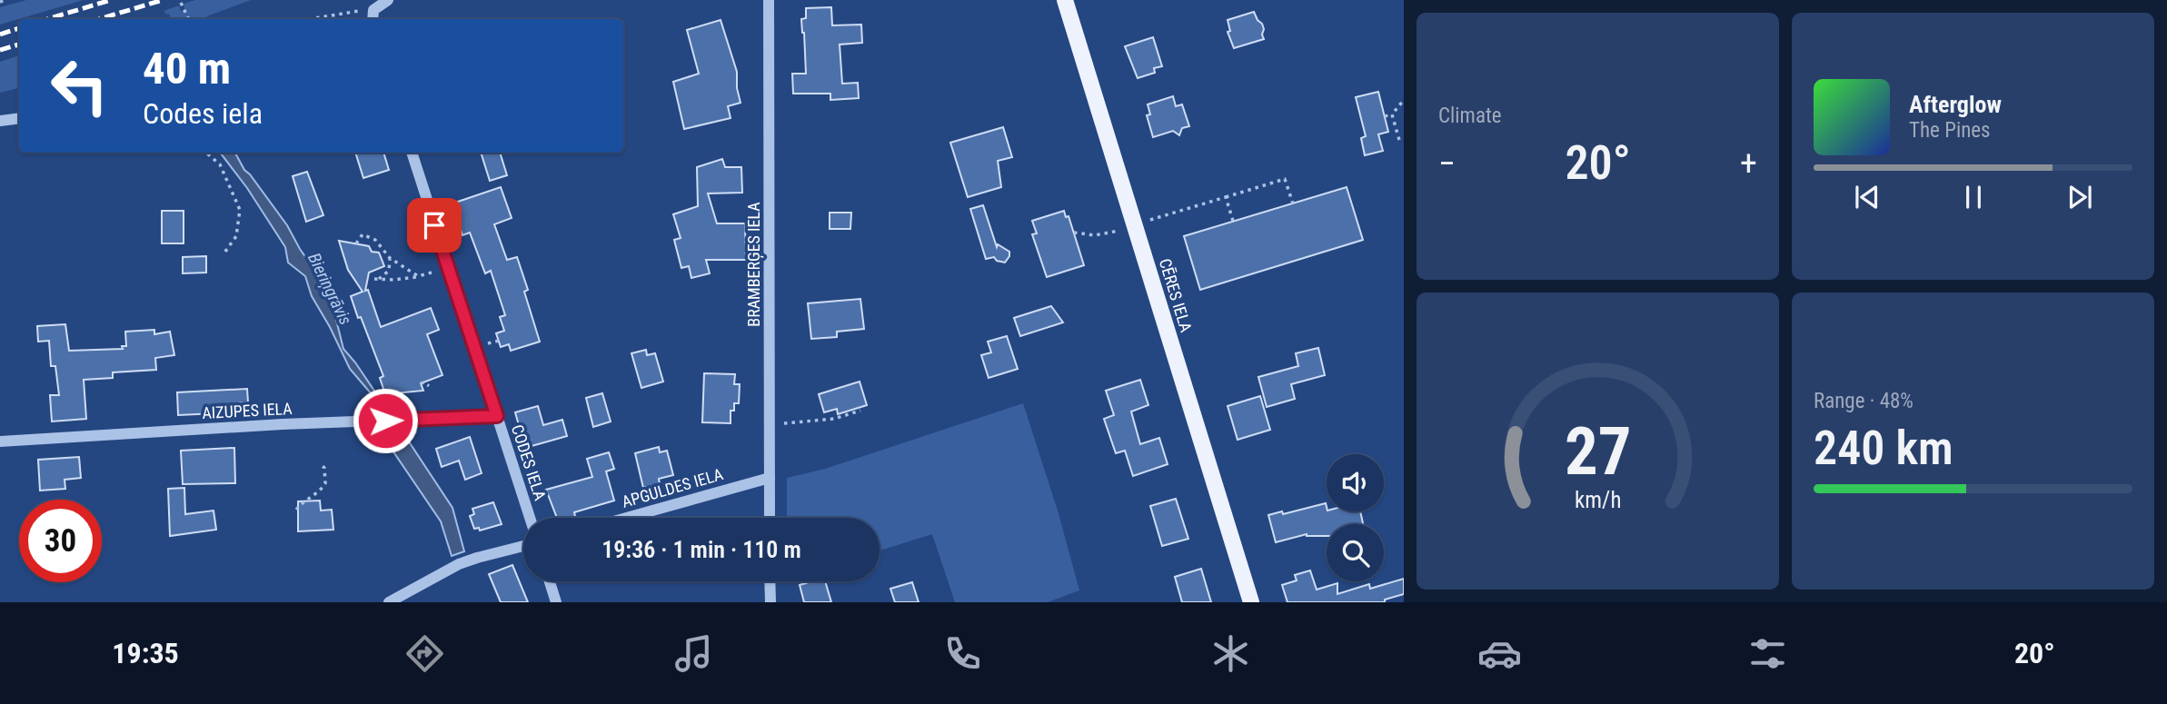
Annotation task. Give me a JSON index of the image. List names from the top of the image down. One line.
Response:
{"streets":{"main road":["CĒRES IELA"],"street":["BRAMBERĢES IELA","AIZUPES IELA","CODES IELA","APGULDES IELA"]},"crossings":[["BRAMBERĢES IELA","APGULDES IELA"],["AIZUPES IELA","CODES IELA"]],"water":["Bieriņgrāvis"],"page":{"tile":["Climate",["Range · 48%","240 km"]],"turn":["40 m","Codes iela"],"song":["Afterglow","The Pines"],"heat":["−","20°","+"],"limit":"30","trip":"19:36 · 1 min · 110 m","tabs":["19:35","20°"],"gauge":["27","km/h"]}}
